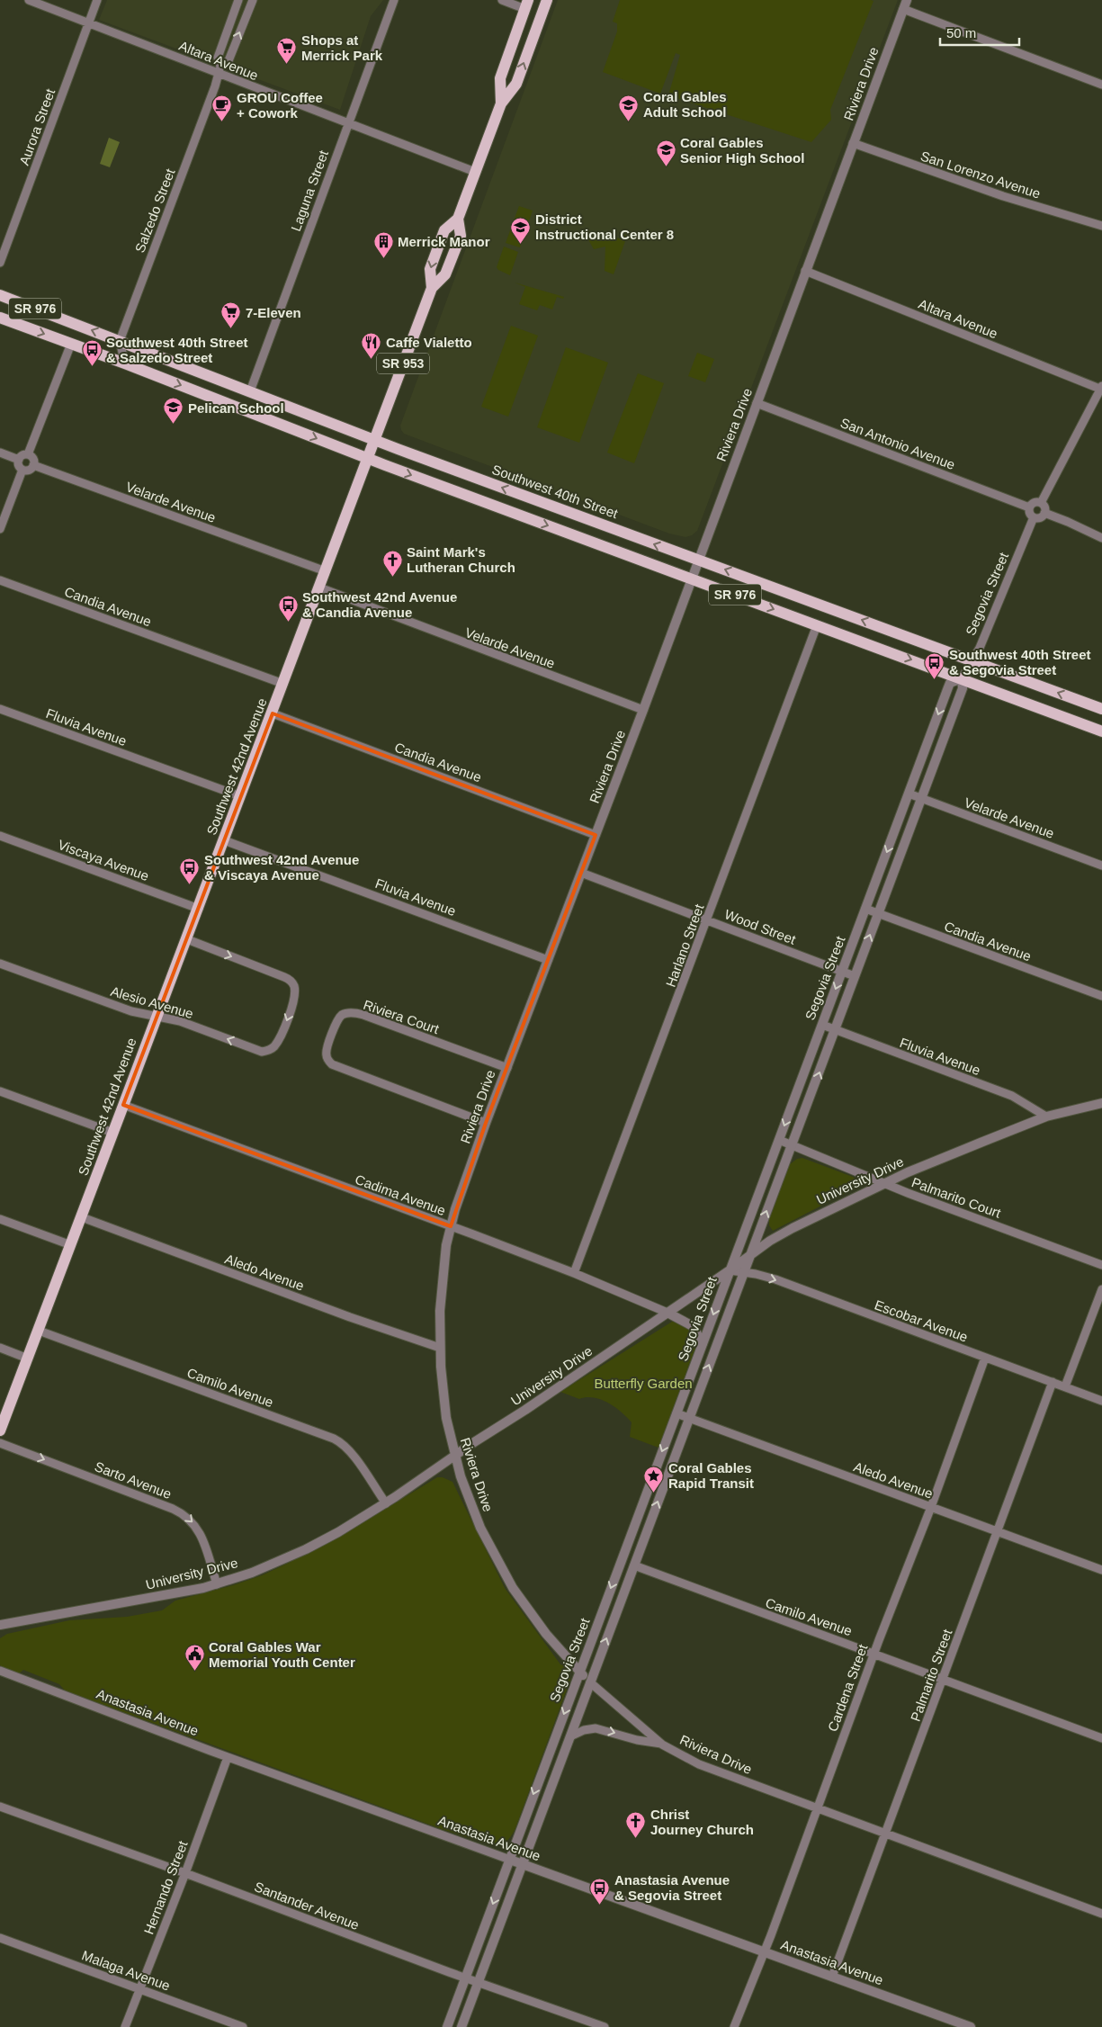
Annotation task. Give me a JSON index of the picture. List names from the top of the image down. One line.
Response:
{"streets":{"main road":["SR 976","SR 953","Southwest 40th Street","Southwest 42nd Avenue"],"street":["Altara Avenue","Riviera Drive","Aurora Street","San Lorenzo Avenue","Laguna Street","Salzedo Street","San Antonio Avenue","Velarde Avenue","Segovia Street","Candia Avenue","Fluvia Avenue","Viscaya Avenue","Wood Street","Harlano Street","Alesio Avenue","Riviera Court","University Drive","Cadima Avenue","Palmarito Court","Aledo Avenue","Escobar Avenue","Camilo Avenue","Sarto Avenue","Palmarito Street","Cardena Street","Anastasia Avenue","Hernando Street","Santander Avenue","Malaga Avenue"]},"crossings":[["Altara Avenue","Riviera Drive"],["Altara Avenue","Aurora Street"],["Altara Avenue","Laguna Street"],["Altara Avenue","Salzedo Street"],["Altara Avenue","Southwest 42nd Avenue"],["Riviera Drive","San Lorenzo Avenue"],["Riviera Drive","SR 976"],["Riviera Drive","San Antonio Avenue"],["Riviera Drive","Southwest 40th Street"],["Riviera Drive","Velarde Avenue"],["Riviera Drive","Segovia Street"],["Riviera Drive","Candia Avenue"],["Riviera Drive","Fluvia Avenue"],["Riviera Drive","Wood Street"],["Riviera Drive","Riviera Court"],["Riviera Drive","University Drive"],["Riviera Drive","Cadima Avenue"],["Riviera Drive","Aledo Avenue"],["Riviera Drive","Palmarito Street"],["Riviera Drive","Cardena Street"],["Laguna Street","Southwest 40th Street"],["Salzedo Street","Southwest 40th Street"],["SR 976","Segovia Street"],["SR 976","Southwest 42nd Avenue"],["SR 976","Harlano Street"],["San Antonio Avenue","Segovia Street"],["Southwest 40th Street","Segovia Street"],["Southwest 40th Street","Southwest 42nd Avenue"],["Velarde Avenue","Segovia Street"],["Velarde Avenue","Southwest 42nd Avenue"],["Segovia Street","Candia Avenue"],["Segovia Street","Fluvia Avenue"],["Segovia Street","Wood Street"],["Segovia Street","University Drive"],["Segovia Street","Palmarito Court"],["Segovia Street","Aledo Avenue"],["Segovia Street","Escobar Avenue"],["Segovia Street","Camilo Avenue"],["Segovia Street","Anastasia Avenue"],["Segovia Street","Santander Avenue"],["Candia Avenue","Southwest 42nd Avenue"],["Fluvia Avenue","Southwest 42nd Avenue"],["Fluvia Avenue","University Drive"],["Southwest 42nd Avenue","Viscaya Avenue"],["Southwest 42nd Avenue","Alesio Avenue"],["Southwest 42nd Avenue","Cadima Avenue"],["Southwest 42nd Avenue","Aledo Avenue"],["Southwest 42nd Avenue","Camilo Avenue"],["Wood Street","Harlano Street"],["Harlano Street","Cadima Avenue"],["University Drive","Cadima Avenue"],["University Drive","Palmarito Court"],["University Drive","Escobar Avenue"],["University Drive","Camilo Avenue"],["University Drive","Sarto Avenue"],["Aledo Avenue","Palmarito Street"],["Aledo Avenue","Cardena Street"],["Escobar Avenue","Palmarito Street"],["Escobar Avenue","Cardena Street"],["Camilo Avenue","Palmarito Street"],["Camilo Avenue","Cardena Street"],["Palmarito Street","Anastasia Avenue"],["Cardena Street","Anastasia Avenue"],["Anastasia Avenue","Hernando Street"],["Hernando Street","Santander Avenue"],["Hernando Street","Malaga Avenue"]],"one_way":["Escobar Avenue","Sarto Avenue"],"parks":["Butterfly Garden"],"places":{"supermarket":["Shops at Merrick Park","7-Eleven"],"school or university":["Coral Gables Adult School","Coral Gables Senior High School","District Instructional Center 8","Pelican School"],"cafe":["GROU Coffee + Cowork"],"building":["Merrick Manor"],"restaurant":["Caffe Vialetto"],"bus stop":["Southwest 40th Street & Salzedo Street","Southwest 42nd Avenue & Candia Avenue","Southwest 40th Street & Segovia Street","Southwest 42nd Avenue & Viscaya Avenue","Anastasia Avenue & Segovia Street"],"church":["Saint Mark's Lutheran Church","Christ Journey Church"],"place":["Coral Gables Rapid Transit"],"public building":["Coral Gables War Memorial Youth Center"]},"scale_bar":"50 m"}
